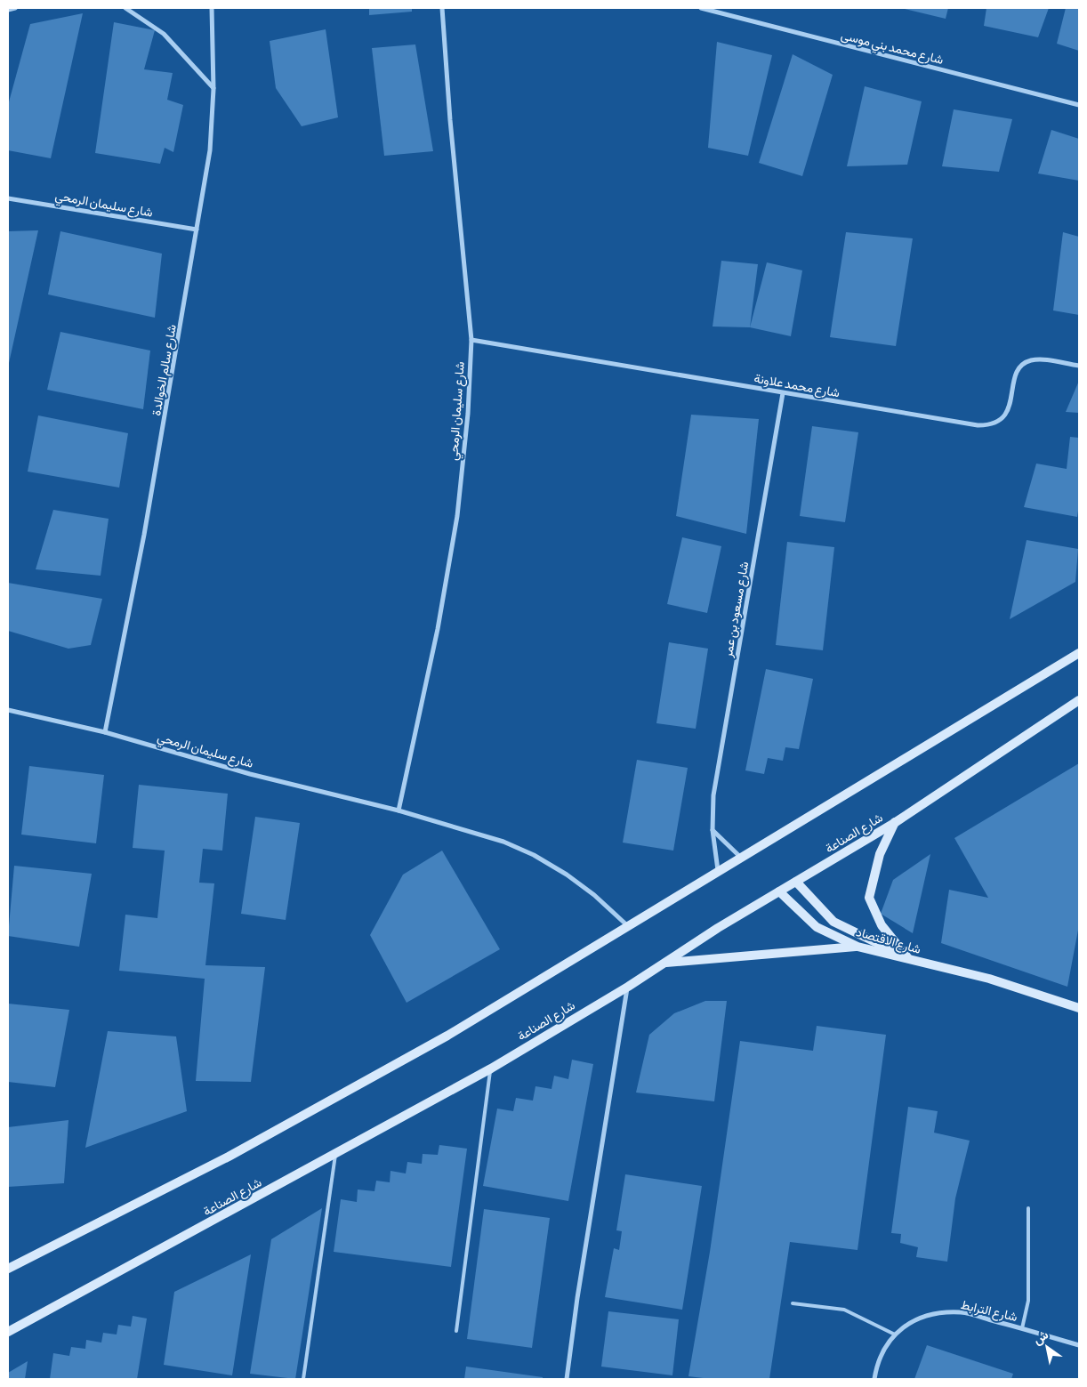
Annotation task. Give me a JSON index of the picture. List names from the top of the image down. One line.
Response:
{"streets":{"main road":["شارع الصناعة","شارع الاقتصاد"],"street":["شارع محمد بني موسى","شارع سليمان الرمحي","شارع سالم الخوالدة","شارع محمد علاونة","شارع مسعود بن عمر","شارع الترابط"]},"crossings":[["شارع سليمان الرمحي","شارع سالم الخوالدة"],["شارع سليمان الرمحي","شارع محمد علاونة"],["شارع محمد علاونة","شارع مسعود بن عمر"],["شارع الصناعة","شارع الاقتصاد"]],"north":"top left"}
